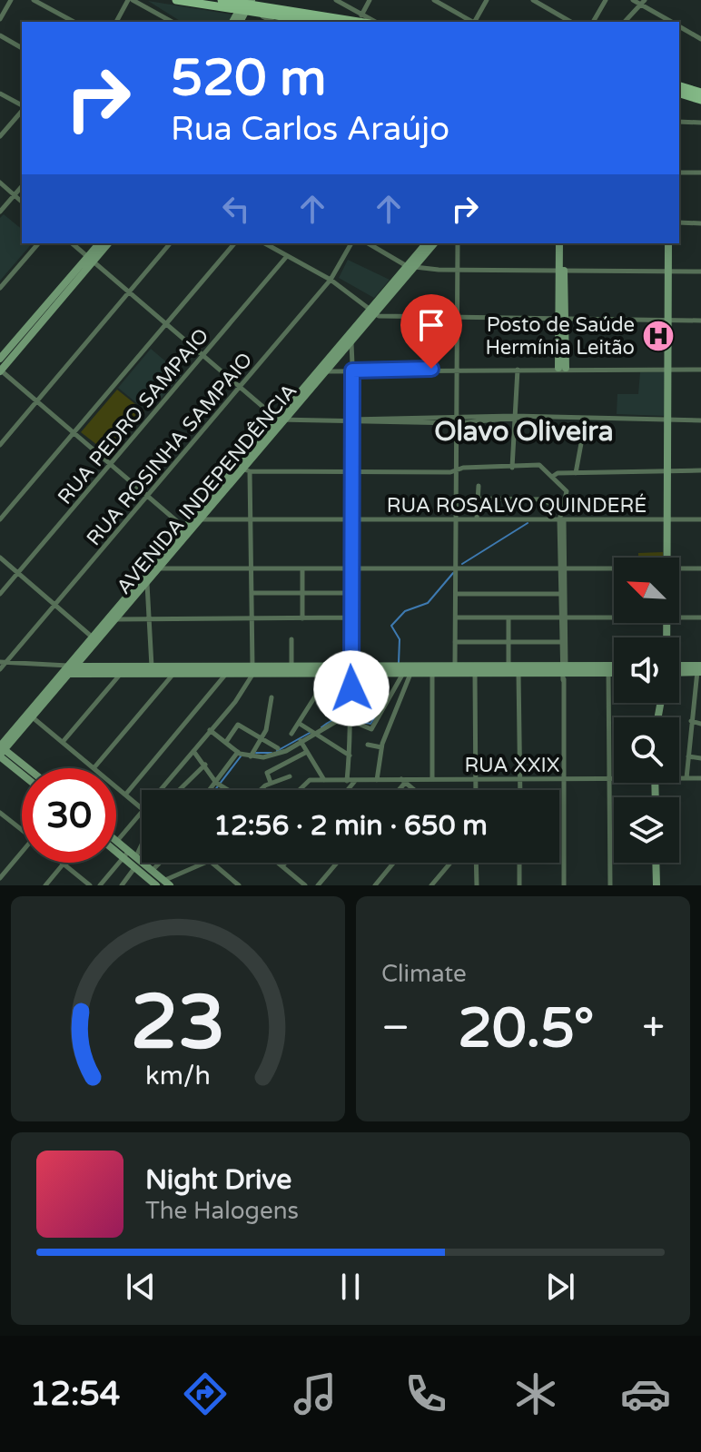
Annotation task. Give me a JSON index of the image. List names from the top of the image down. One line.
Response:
{"streets":{"street":["RUA PEDRO SAMPAIO","RUA ROSINHA SAMPAIO","AVENIDA INDEPENDÊNCIA","RUA ROSALVO QUINDERÉ","RUA XXIX"]},"crossings":[["AVENIDA INDEPENDÊNCIA","RUA ROSALVO QUINDERÉ"]],"districts":["Olavo Oliveira"],"places":{"hospital":["Posto de Saúde Hermínia Leitão"]},"north":"top left","page":{"turn":["520 m","Rua Carlos Araújo"],"limit":"30","trip":"12:56 · 2 min · 650 m","tile":"Climate","heat":["−","20.5°","+"],"song":["Night Drive","The Halogens"],"tabs":"12:54","gauge":["23","km/h"]}}
